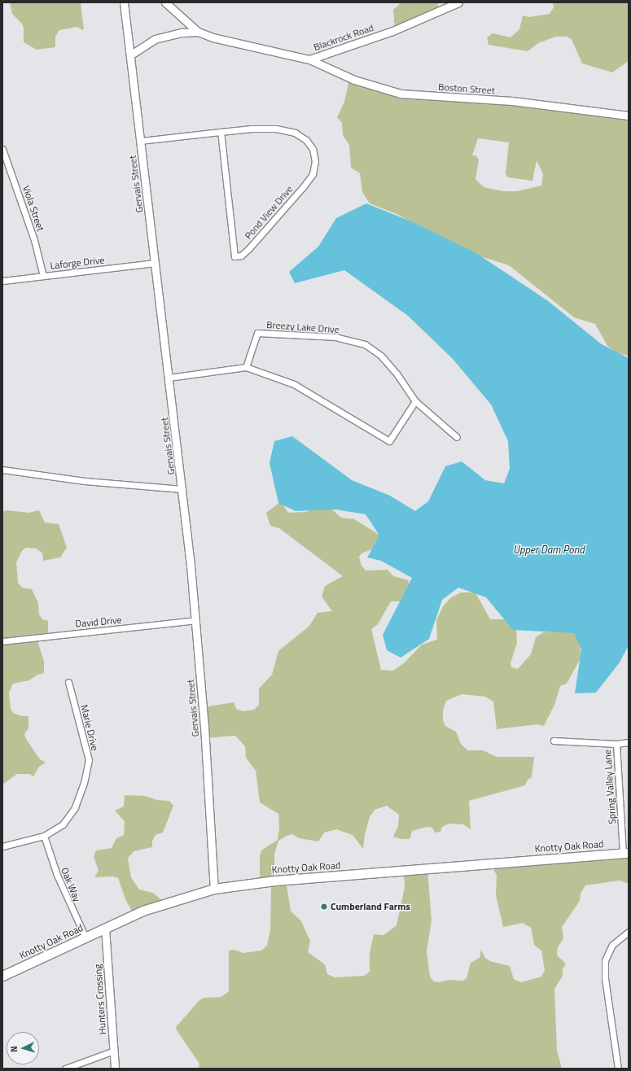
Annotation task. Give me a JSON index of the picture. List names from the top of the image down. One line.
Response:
{"streets":{"main road":["Knotty Oak Road"],"street":["Blackrock Road","Boston Street","Gervais Street","Viola Street","Pond View Drive","Laforge Drive","Breezy Lake Drive","David Drive","Marie Drive","Spring Valley Lane","Oak Way","Hunters Crossing"]},"crossings":[["Blackrock Road","Boston Street"],["Gervais Street","Pond View Drive"],["Gervais Street","Laforge Drive"],["Gervais Street","David Drive"],["Gervais Street","Knotty Oak Road"],["Viola Street","Laforge Drive"],["Marie Drive","Oak Way"],["Spring Valley Lane","Knotty Oak Road"],["Knotty Oak Road","Oak Way"],["Knotty Oak Road","Hunters Crossing"]],"water":["Upper Dam Pond"],"places":["Cumberland Farms"],"north":"left"}
